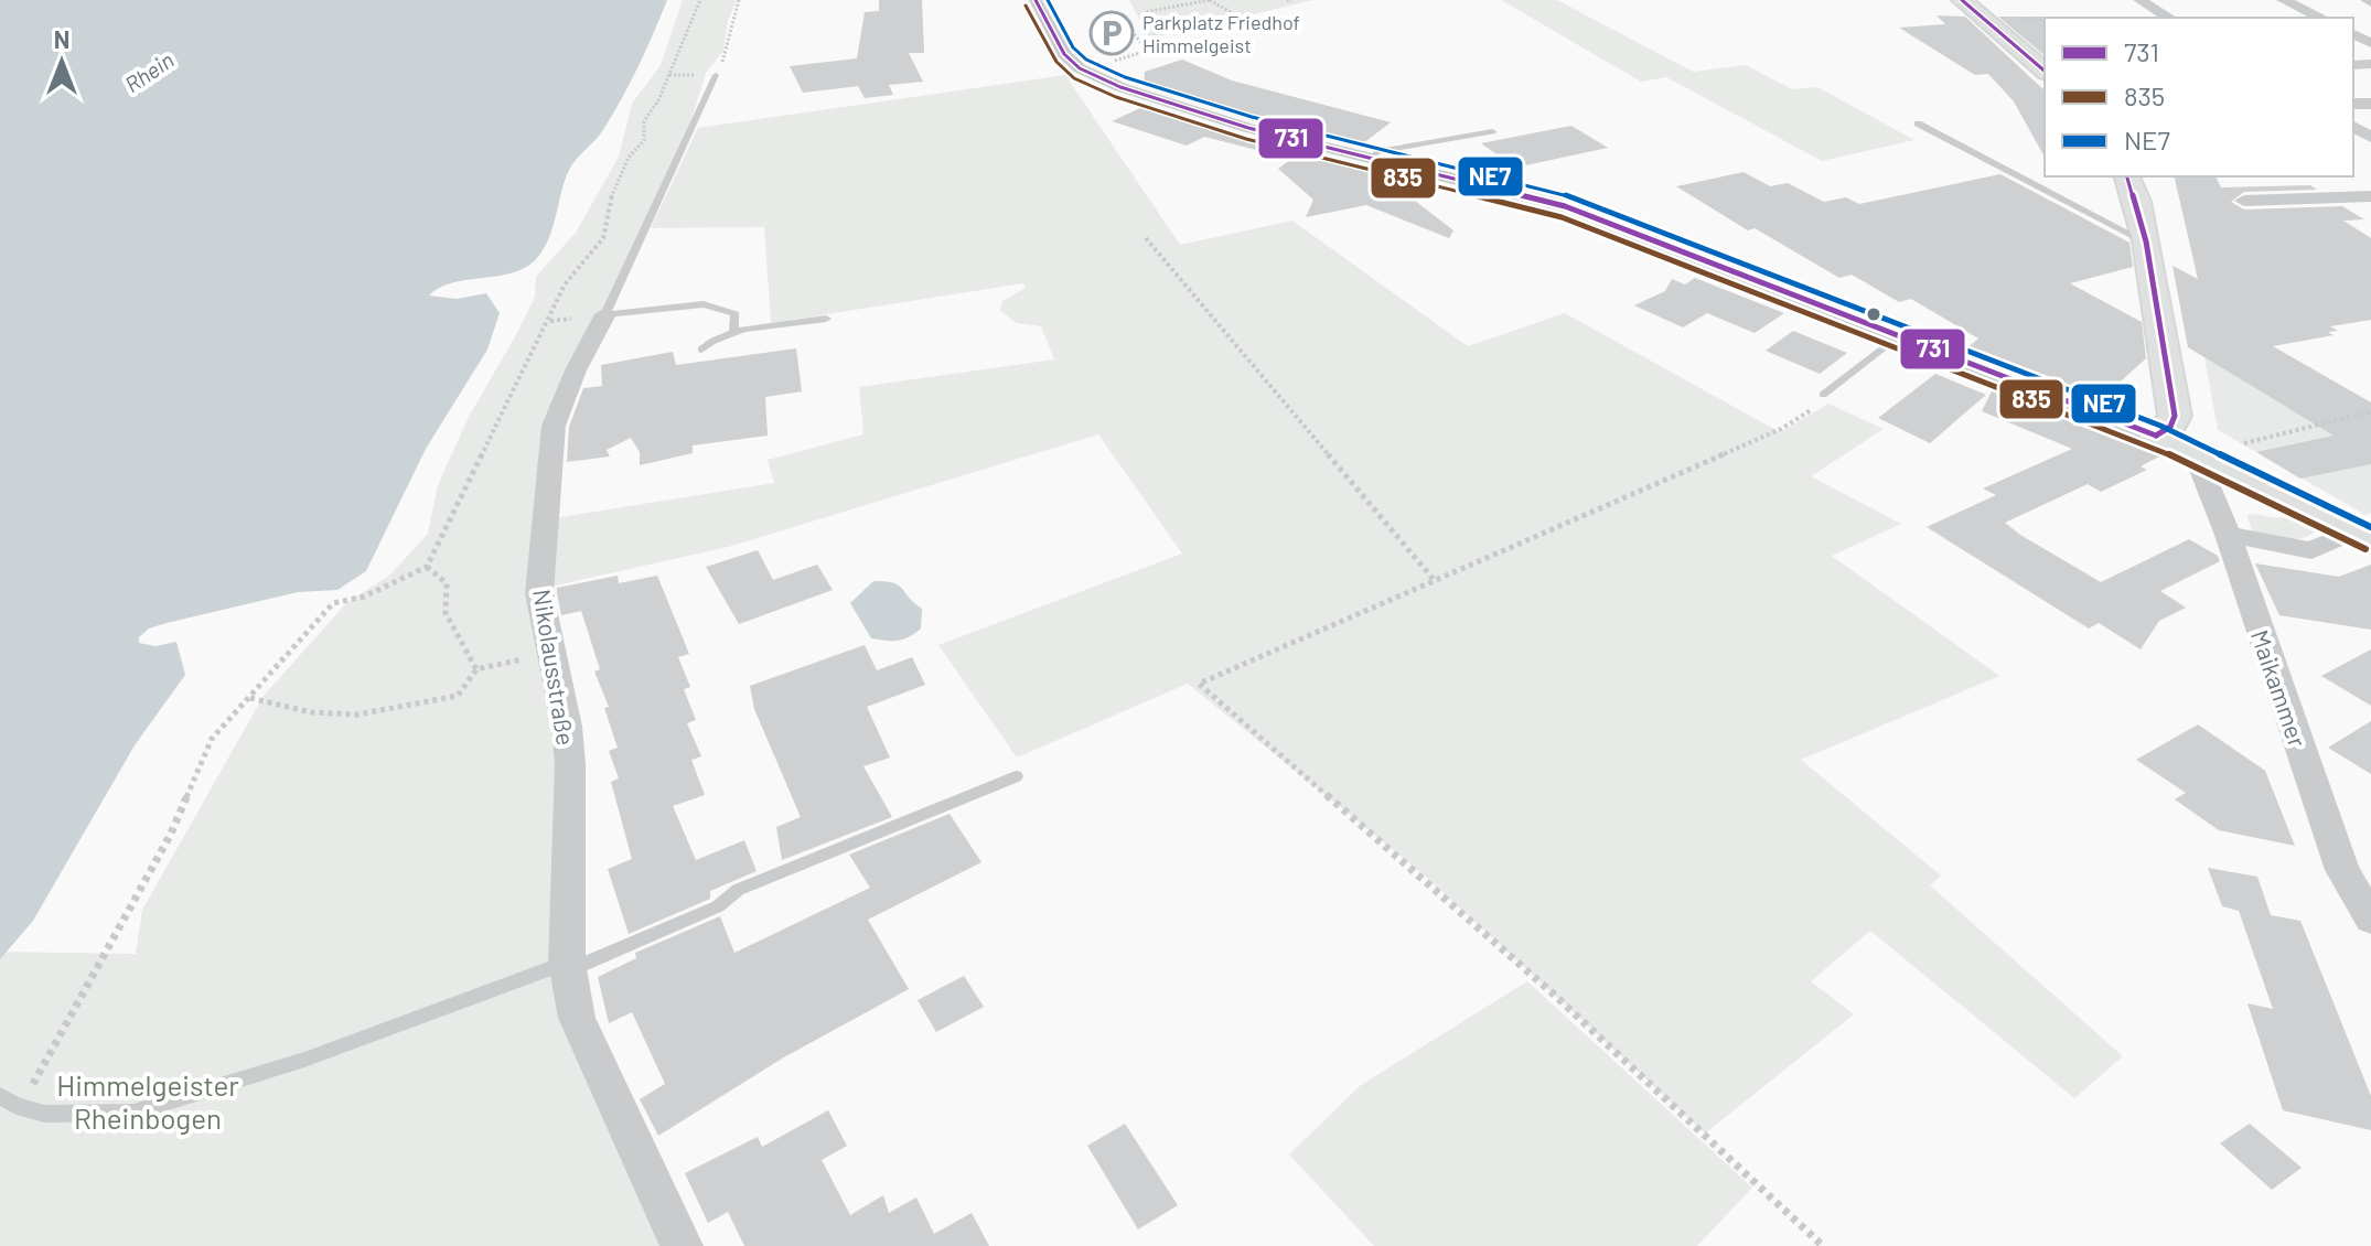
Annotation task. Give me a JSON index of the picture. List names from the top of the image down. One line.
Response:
{"streets":{"street":["Nikolausstraße","Maikammer"]},"water":["Rhein"],"parks":["Himmelgeister Rheinbogen"],"places":{"parking":["Parkplatz Friedhof Himmelgeist"]},"lines":["transit line 731","transit line NE7","transit line 835"],"legend":["731","835","NE7"],"north":"top"}
